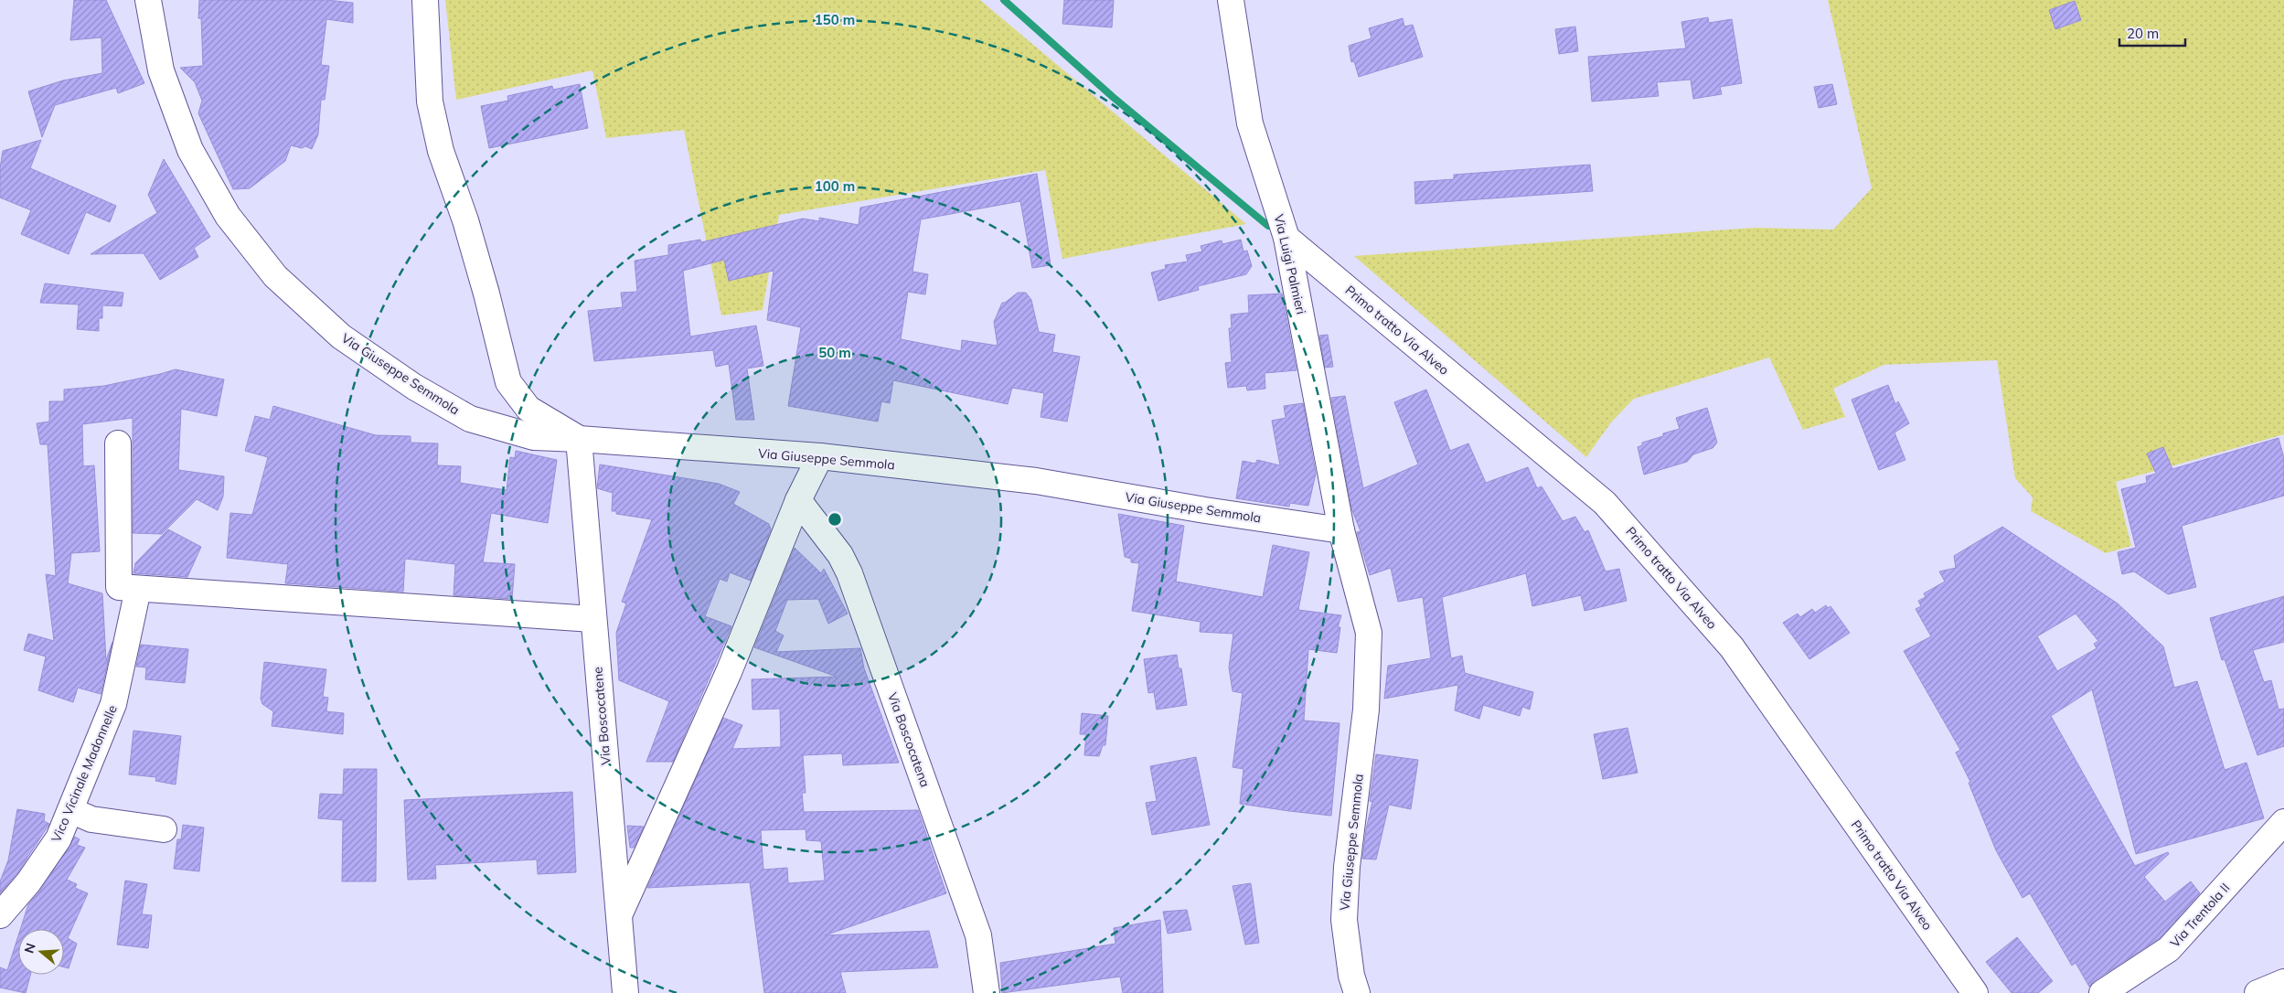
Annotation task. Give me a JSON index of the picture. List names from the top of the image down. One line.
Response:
{"streets":{"main road":["Via Luigi Palmieri","Primo tratto Via Alveo","Via Giuseppe Semmola","Via Boscocatene","Via Boscocatena","Vico Vicinale Madonnelle","Via Trentola II"]},"crossings":[["Via Luigi Palmieri","Primo tratto Via Alveo"],["Via Luigi Palmieri","Via Giuseppe Semmola"],["Via Giuseppe Semmola","Via Boscocatene"]],"scale_bar":"20 m","north":"left","rings":["150 m","100 m","50 m"]}
